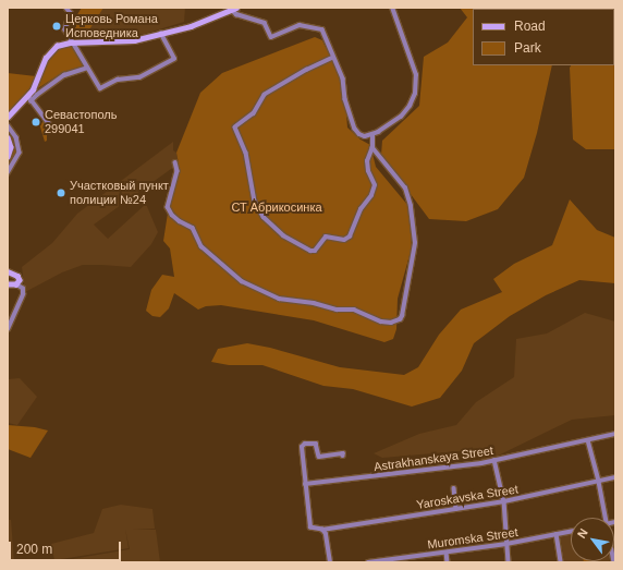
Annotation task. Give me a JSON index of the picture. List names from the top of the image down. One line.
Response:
{"streets":{"street":["Astrakhanskaya Street","Yaroskavska Street","Muromska Street"]},"parks":["СТ Абрикосинка"],"places":["Церковь Романа Исповедника","Севастополь 299041","Участковый пункт полиции №24"],"legend":["Road","Park"],"scale_bar":"200 m","north":"top left"}
